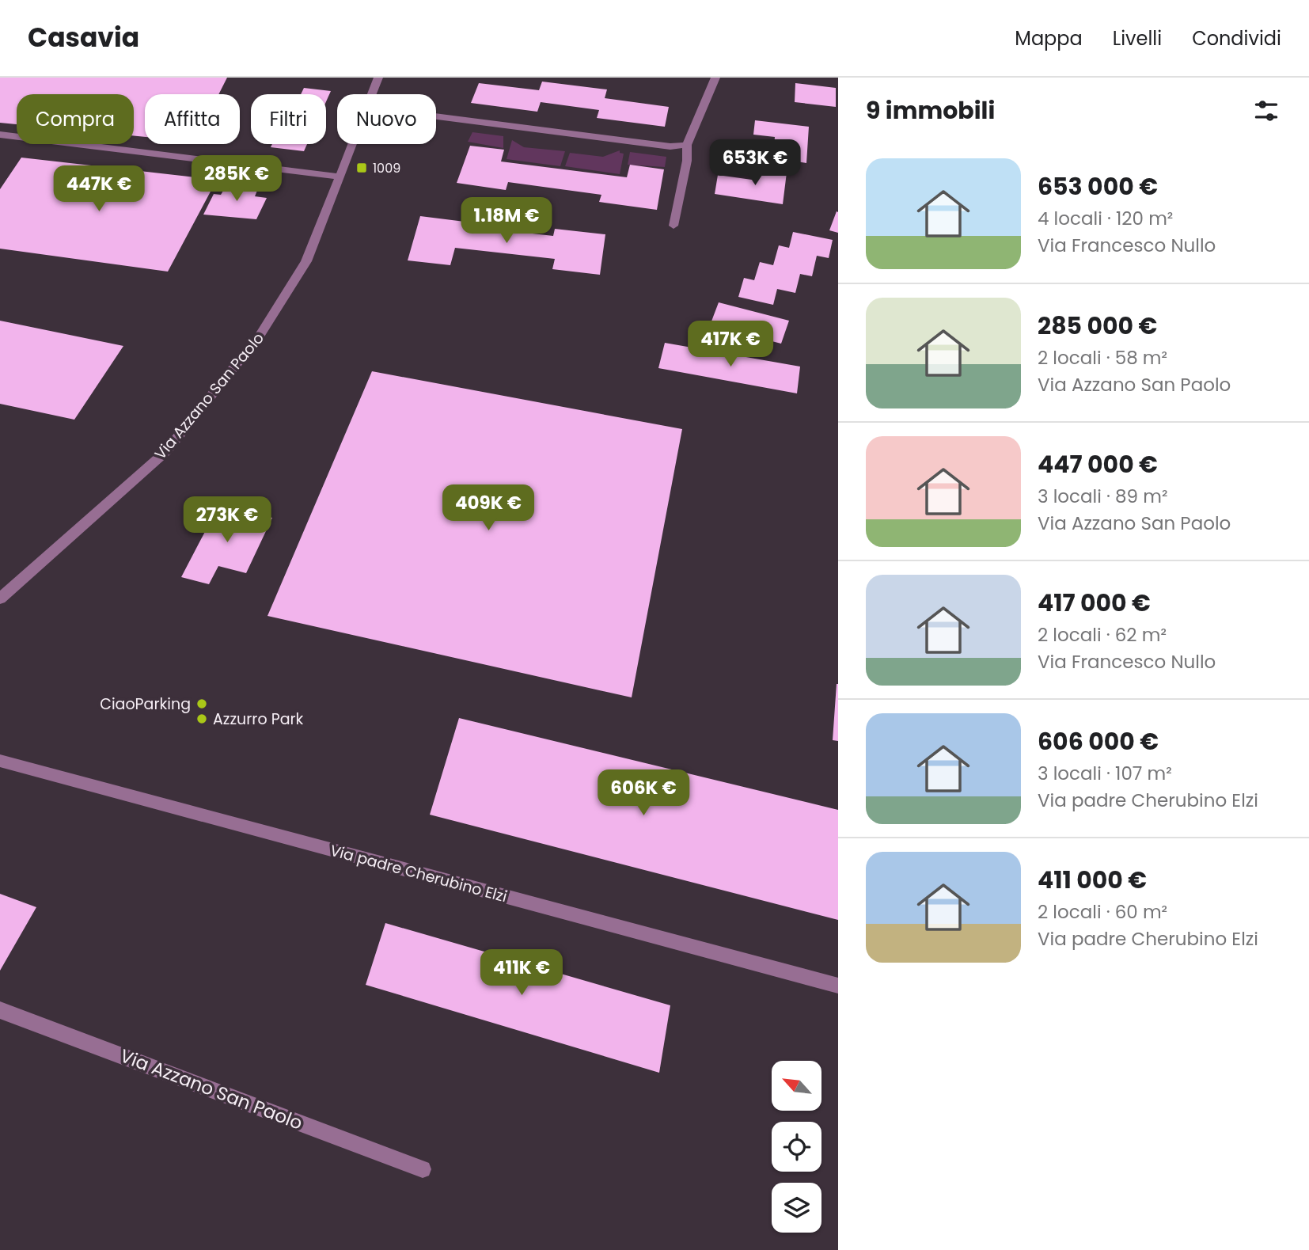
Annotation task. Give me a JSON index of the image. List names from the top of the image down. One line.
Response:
{"streets":{"street":["Via Azzano San Paolo","Via padre Cherubino Elzi"]},"places":{"transit":["1009"],"other":["CiaoParking","Azzurro Park"]},"north":"top left","page":{"header":"Casavia","nav":["Mappa","Livelli","Condividi"],"heading":"9 immobili","chip":["Compra","Affitta","Filtri","Nuovo"],"price":["653K €","285K €","447K €","1.18M €","417K €","409K €","273K €","606K €","411K €"],"list":[{"name":"653 000 €","note":"4 locali · 120 m² · Via Francesco Nullo"},{"name":"285 000 €","note":"2 locali · 58 m² · Via Azzano San Paolo"},{"name":"447 000 €","note":"3 locali · 89 m² · Via Azzano San Paolo"},{"name":"417 000 €","note":"2 locali · 62 m² · Via Francesco Nullo"},{"name":"606 000 €","note":"3 locali · 107 m² · Via padre Cherubino Elzi"},{"name":"411 000 €","note":"2 locali · 60 m² · Via padre Cherubino Elzi"}]}}
